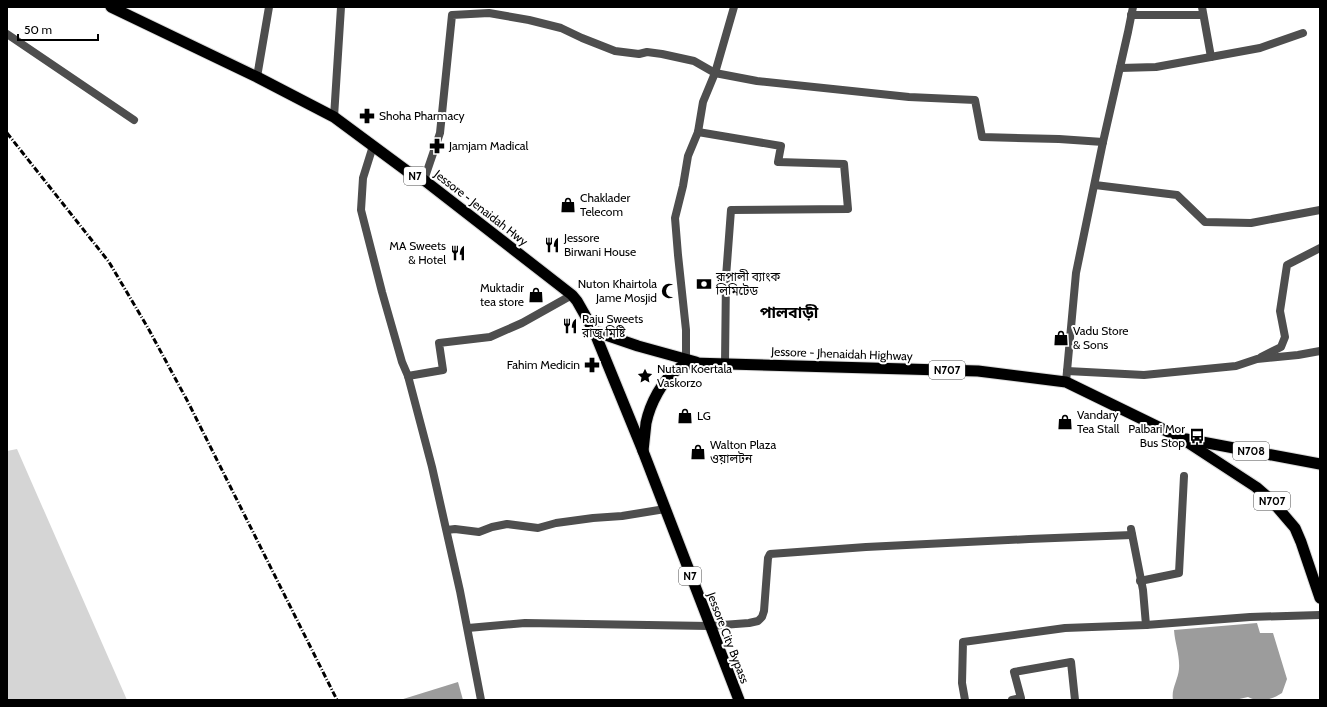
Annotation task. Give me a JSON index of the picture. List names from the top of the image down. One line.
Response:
{"streets":{"highway":["N7","Jessore - Jenaidah Hwy","Jessore - Jhenaidah Highway","N707","N708","Jessore City Bypass"]},"crossings":[["N7","Jessore - Jenaidah Hwy"],["N7","Jessore - Jhenaidah Highway"],["N7","Jessore City Bypass"],["Jessore - Jhenaidah Highway","N707"],["Jessore - Jhenaidah Highway","N708"],["Jessore - Jhenaidah Highway","Jessore City Bypass"],["N707","N708"]],"districts":["পালবাড়ী"],"places":{"pharmacy":["Shoha Pharmacy","Jamjam Madical","Fahim Medicin"],"shop":["Chaklader Telecom","Muktadir tea store","Vadu Store & Sons","LG","Vandary Tea Stall","Walton Plaza ওয়ালটন"],"restaurant":["Jessore Birwani House","MA Sweets & Hotel","Raju Sweets রাজু মিষ্টি"],"bank":["রূপালী ব্যাংক লিমিটেড"],"mosque":["Nuton Khairtola Jame Mosjid"],"place":["Nutan Koertala Vaskorzo"],"bus stop":["Palbari Mor Bus Stop"]},"scale_bar":"50 m"}
